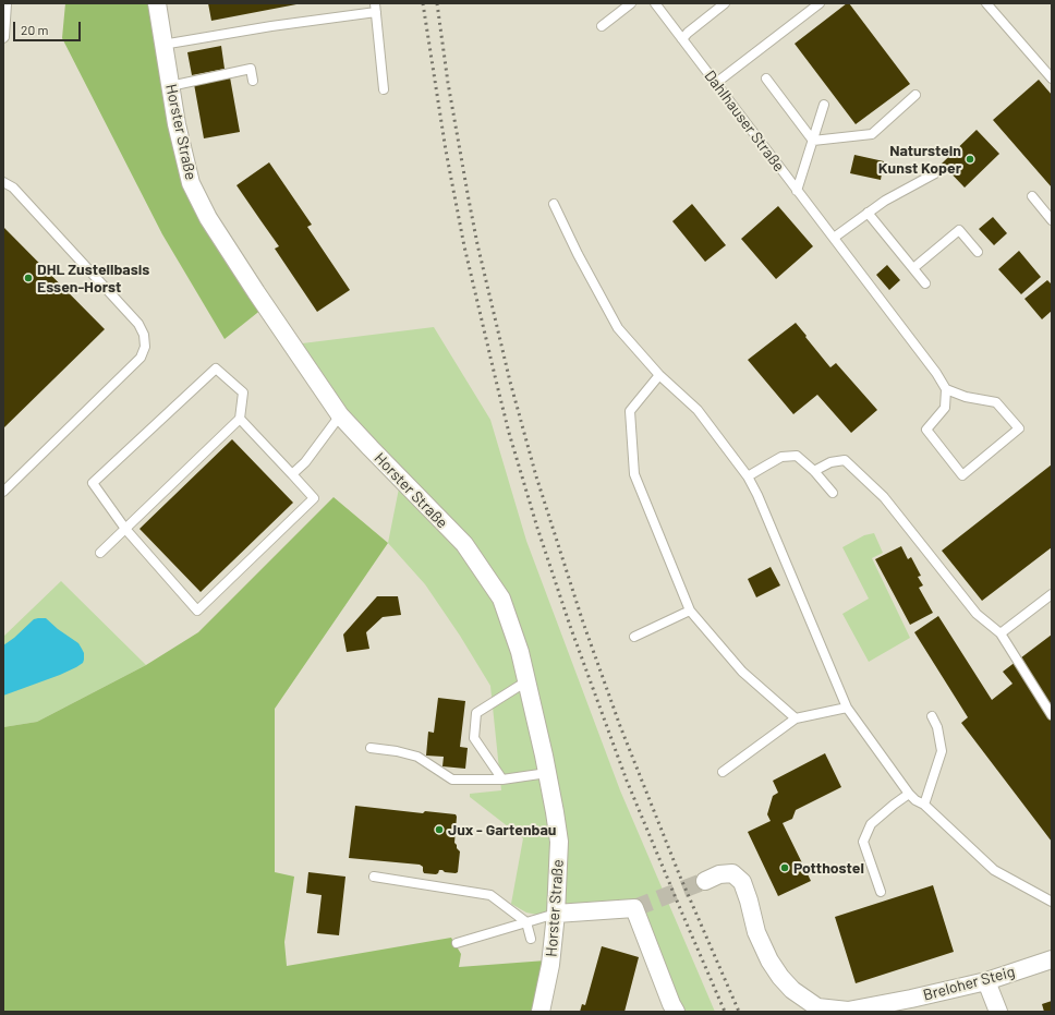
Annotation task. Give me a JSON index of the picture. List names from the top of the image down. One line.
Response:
{"streets":{"street":["Horster Straße","Breloher Steig"],"lane":["Dahlhauser Straße"]},"places":["Naturstein Kunst Koper","DHL Zustellbasis Essen-Horst","Jux - Gartenbau","Potthostel"],"scale_bar":"20 m"}
